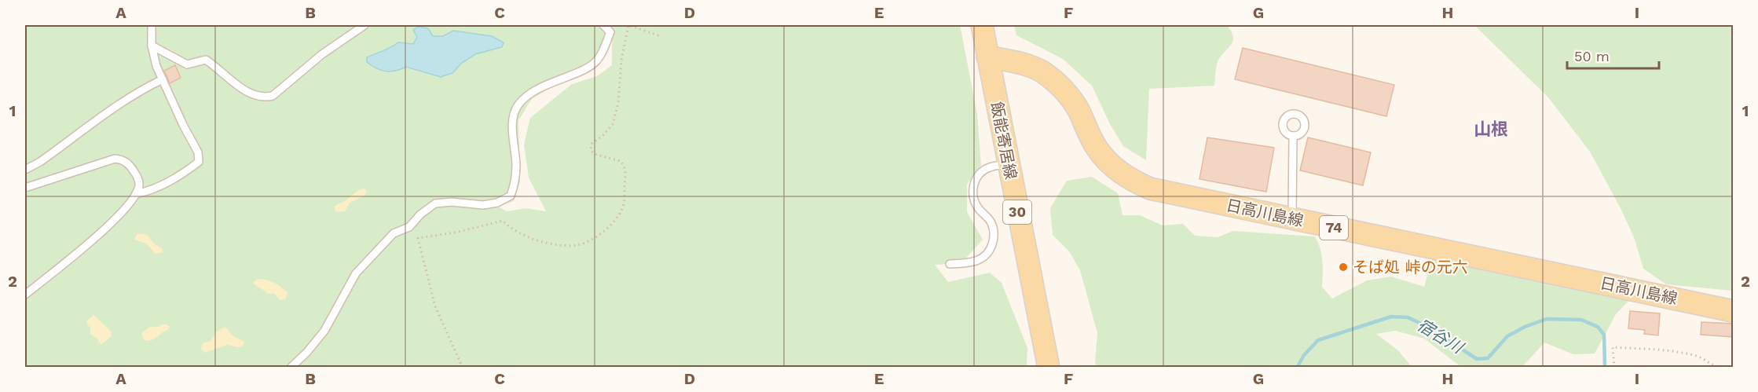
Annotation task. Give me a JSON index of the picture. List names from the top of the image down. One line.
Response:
{"streets":{"main road":["飯能寄居線","30","日高川島線","74"]},"crossings":[["飯能寄居線","日高川島線"]],"districts":["山根"],"water":["宿谷川"],"places":["そば処 峠の元六"],"scale_bar":"50 m","grid":{"columns":["A","B","C","D","E","F","G","H","I"],"rows":["1","2"]}}
